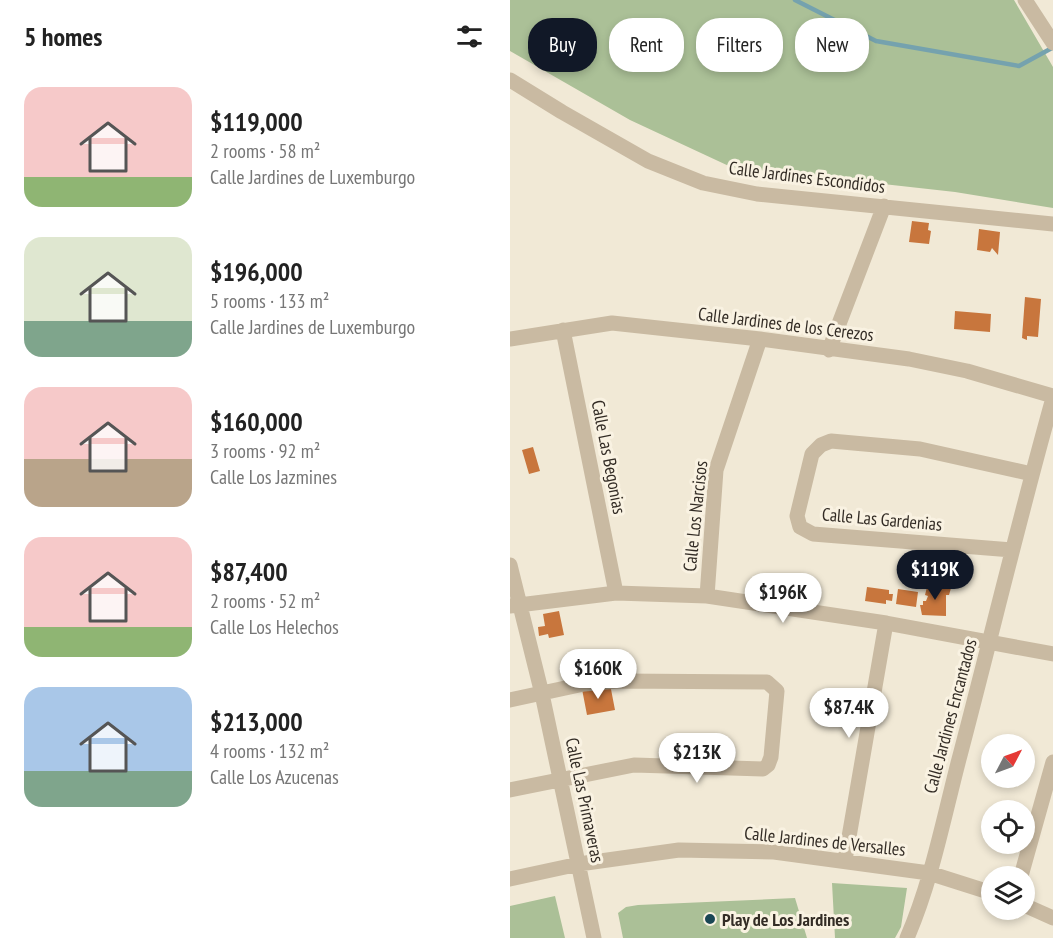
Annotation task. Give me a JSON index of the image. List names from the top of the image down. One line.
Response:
{"streets":{"street":["Calle Jardines Escondidos","Calle Jardines de los Cerezos","Calle Las Begonias","Calle Los Narcisos","Calle Las Gardenias","Calle Jardines Encantados","Calle Las Primaveras","Calle Jardines de Versalles"]},"crossings":[["Calle Jardines de los Cerezos","Calle Las Begonias"],["Calle Jardines de los Cerezos","Calle Los Narcisos"],["Calle Jardines de los Cerezos","Calle Jardines Encantados"],["Calle Las Gardenias","Calle Jardines Encantados"],["Calle Jardines Encantados","Calle Jardines de Versalles"],["Calle Las Primaveras","Calle Jardines de Versalles"]],"places":["Play de Los Jardines"],"north":"top right","page":{"heading":"5 homes","chip":["Buy","Rent","Filters","New"],"list":[{"name":"$119,000","note":"2 rooms · 58 m² · Calle Jardines de Luxemburgo"},{"name":"$196,000","note":"5 rooms · 133 m² · Calle Jardines de Luxemburgo"},{"name":"$160,000","note":"3 rooms · 92 m² · Calle Los Jazmines"},{"name":"$87,400","note":"2 rooms · 52 m² · Calle Los Helechos"},{"name":"$213,000","note":"4 rooms · 132 m² · Calle Los Azucenas"}],"price":["$119K","$196K","$160K","$87.4K","$213K"]}}
